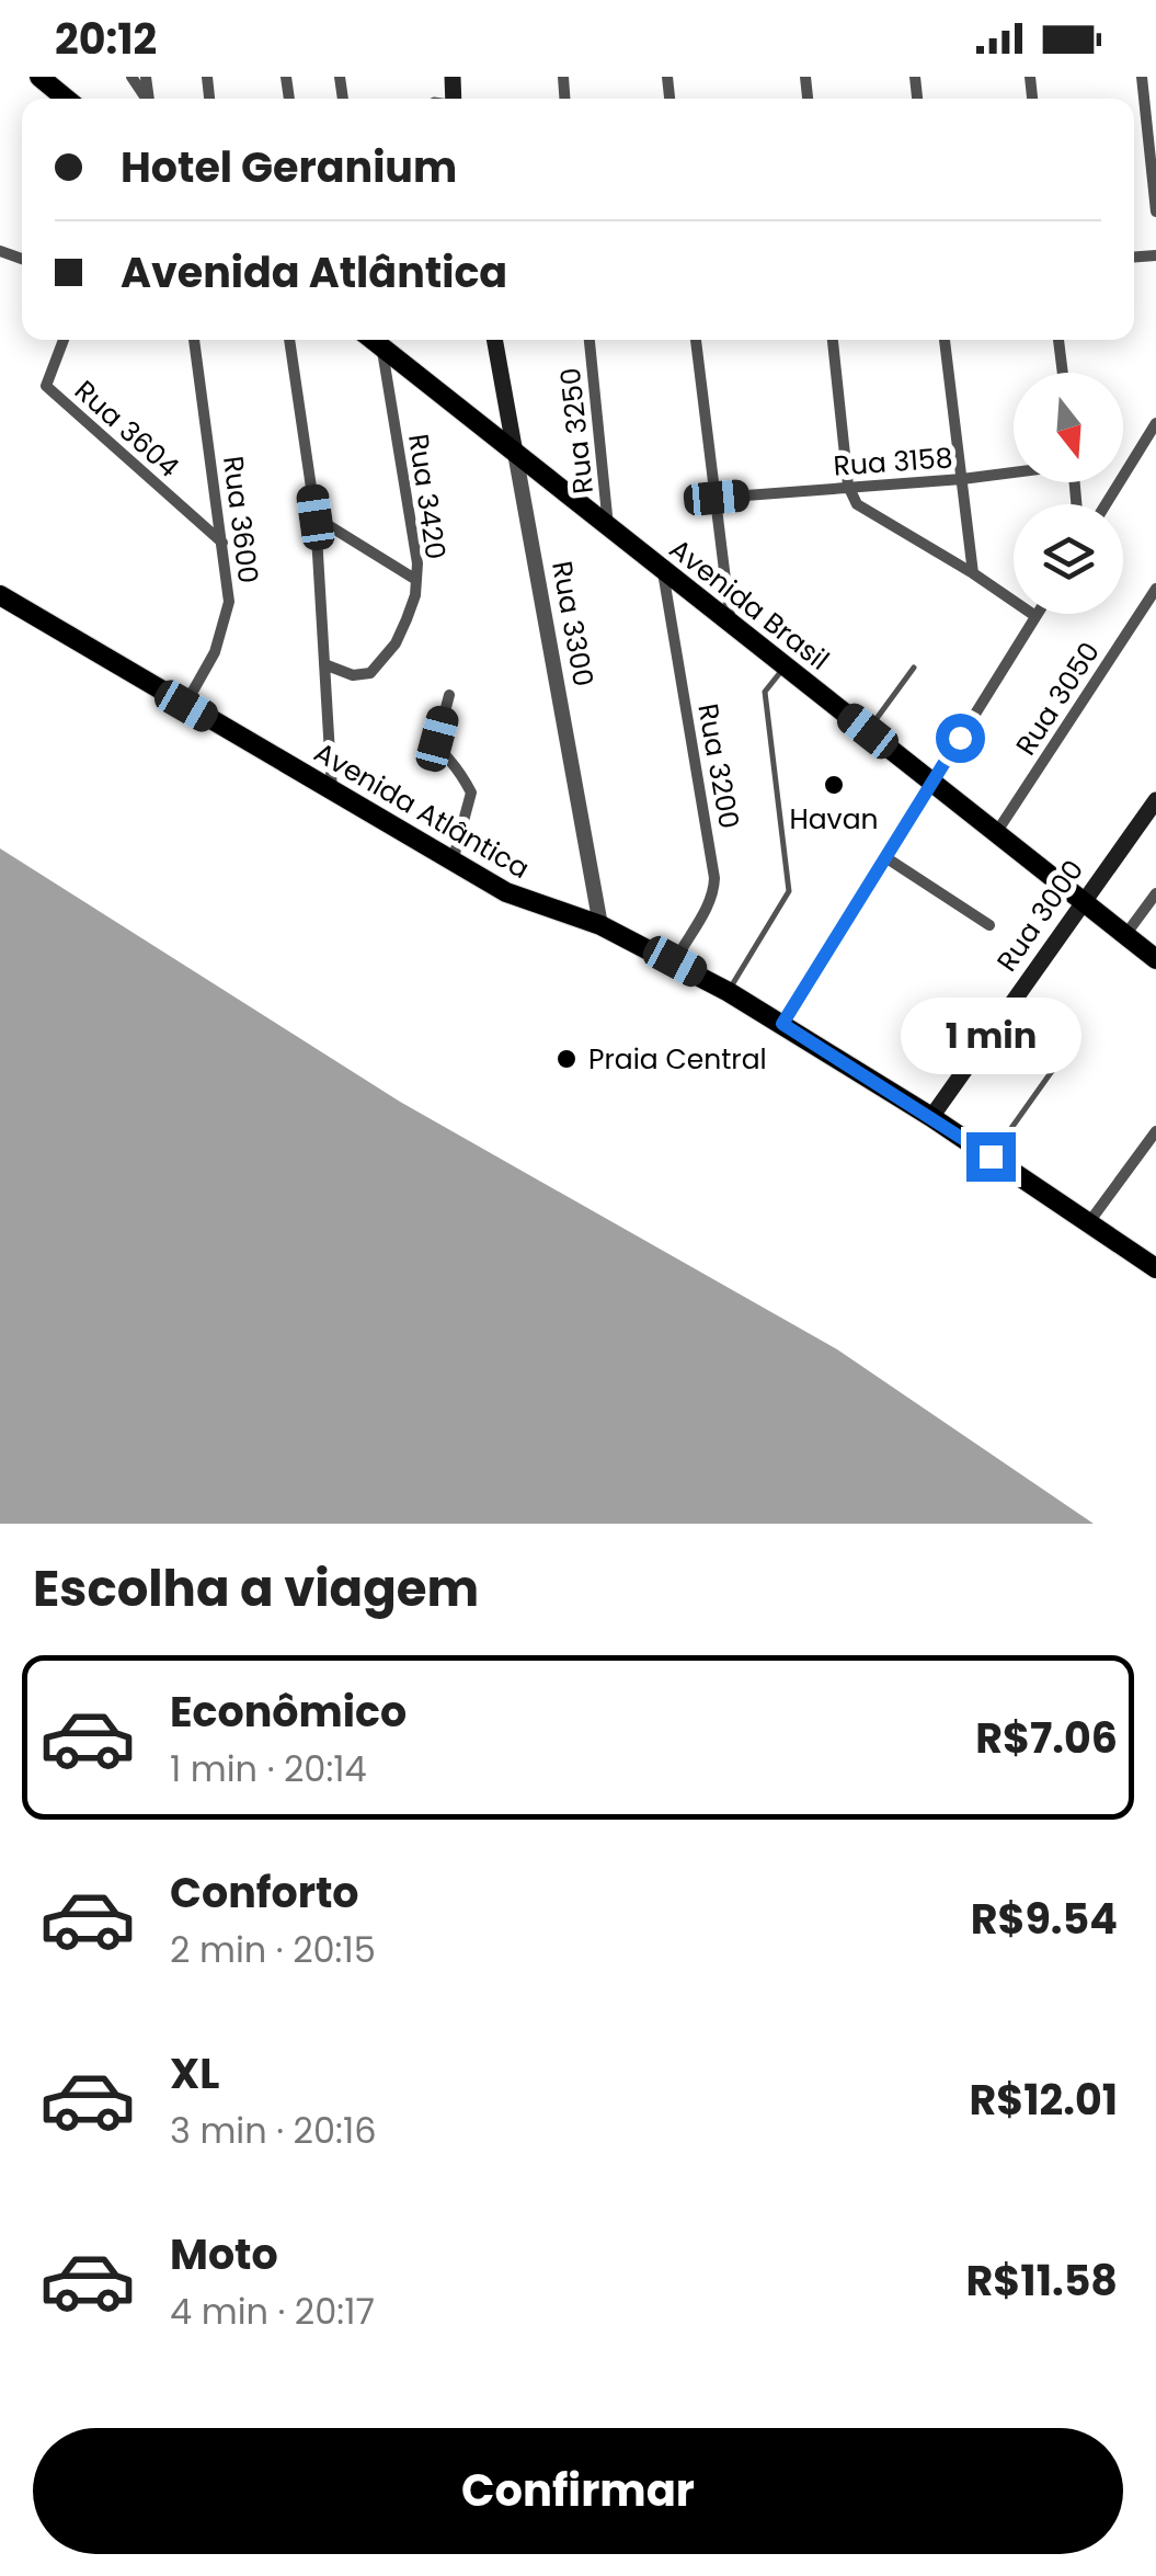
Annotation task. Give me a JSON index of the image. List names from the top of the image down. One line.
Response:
{"streets":{"main road":["Avenida Brasil","Rua 3300","Avenida Atlântica","Rua 3000"],"street":["Rua 3604","Rua 3250","Rua 3158","Rua 3420","Rua 3600","Rua 3050","Rua 3200"]},"crossings":[["Rua 3604","Rua 3600"],["Rua 3250","Avenida Brasil"],["Rua 3420","Avenida Brasil"],["Rua 3600","Avenida Atlântica"],["Avenida Brasil","Rua 3300"],["Avenida Brasil","Rua 3050"],["Avenida Brasil","Rua 3200"],["Avenida Brasil","Rua 3000"],["Rua 3300","Avenida Atlântica"],["Rua 3200","Avenida Atlântica"],["Avenida Atlântica","Rua 3000"]],"places":["Havan","Praia Central"],"north":"bottom","page":{"status":"20:12","banner":["Hotel Geranium","Avenida Atlântica"],"bubble":"1 min","heading":"Escolha a viagem","list":[{"name":"Econômico","note":"1 min · 20:14","value":"R$7.06"},{"name":"Conforto","note":"2 min · 20:15","value":"R$9.54"},{"name":"XL","note":"3 min · 20:16","value":"R$12.01"},{"name":"Moto","note":"4 min · 20:17","value":"R$11.58"}],"buttons":"Confirmar"}}
